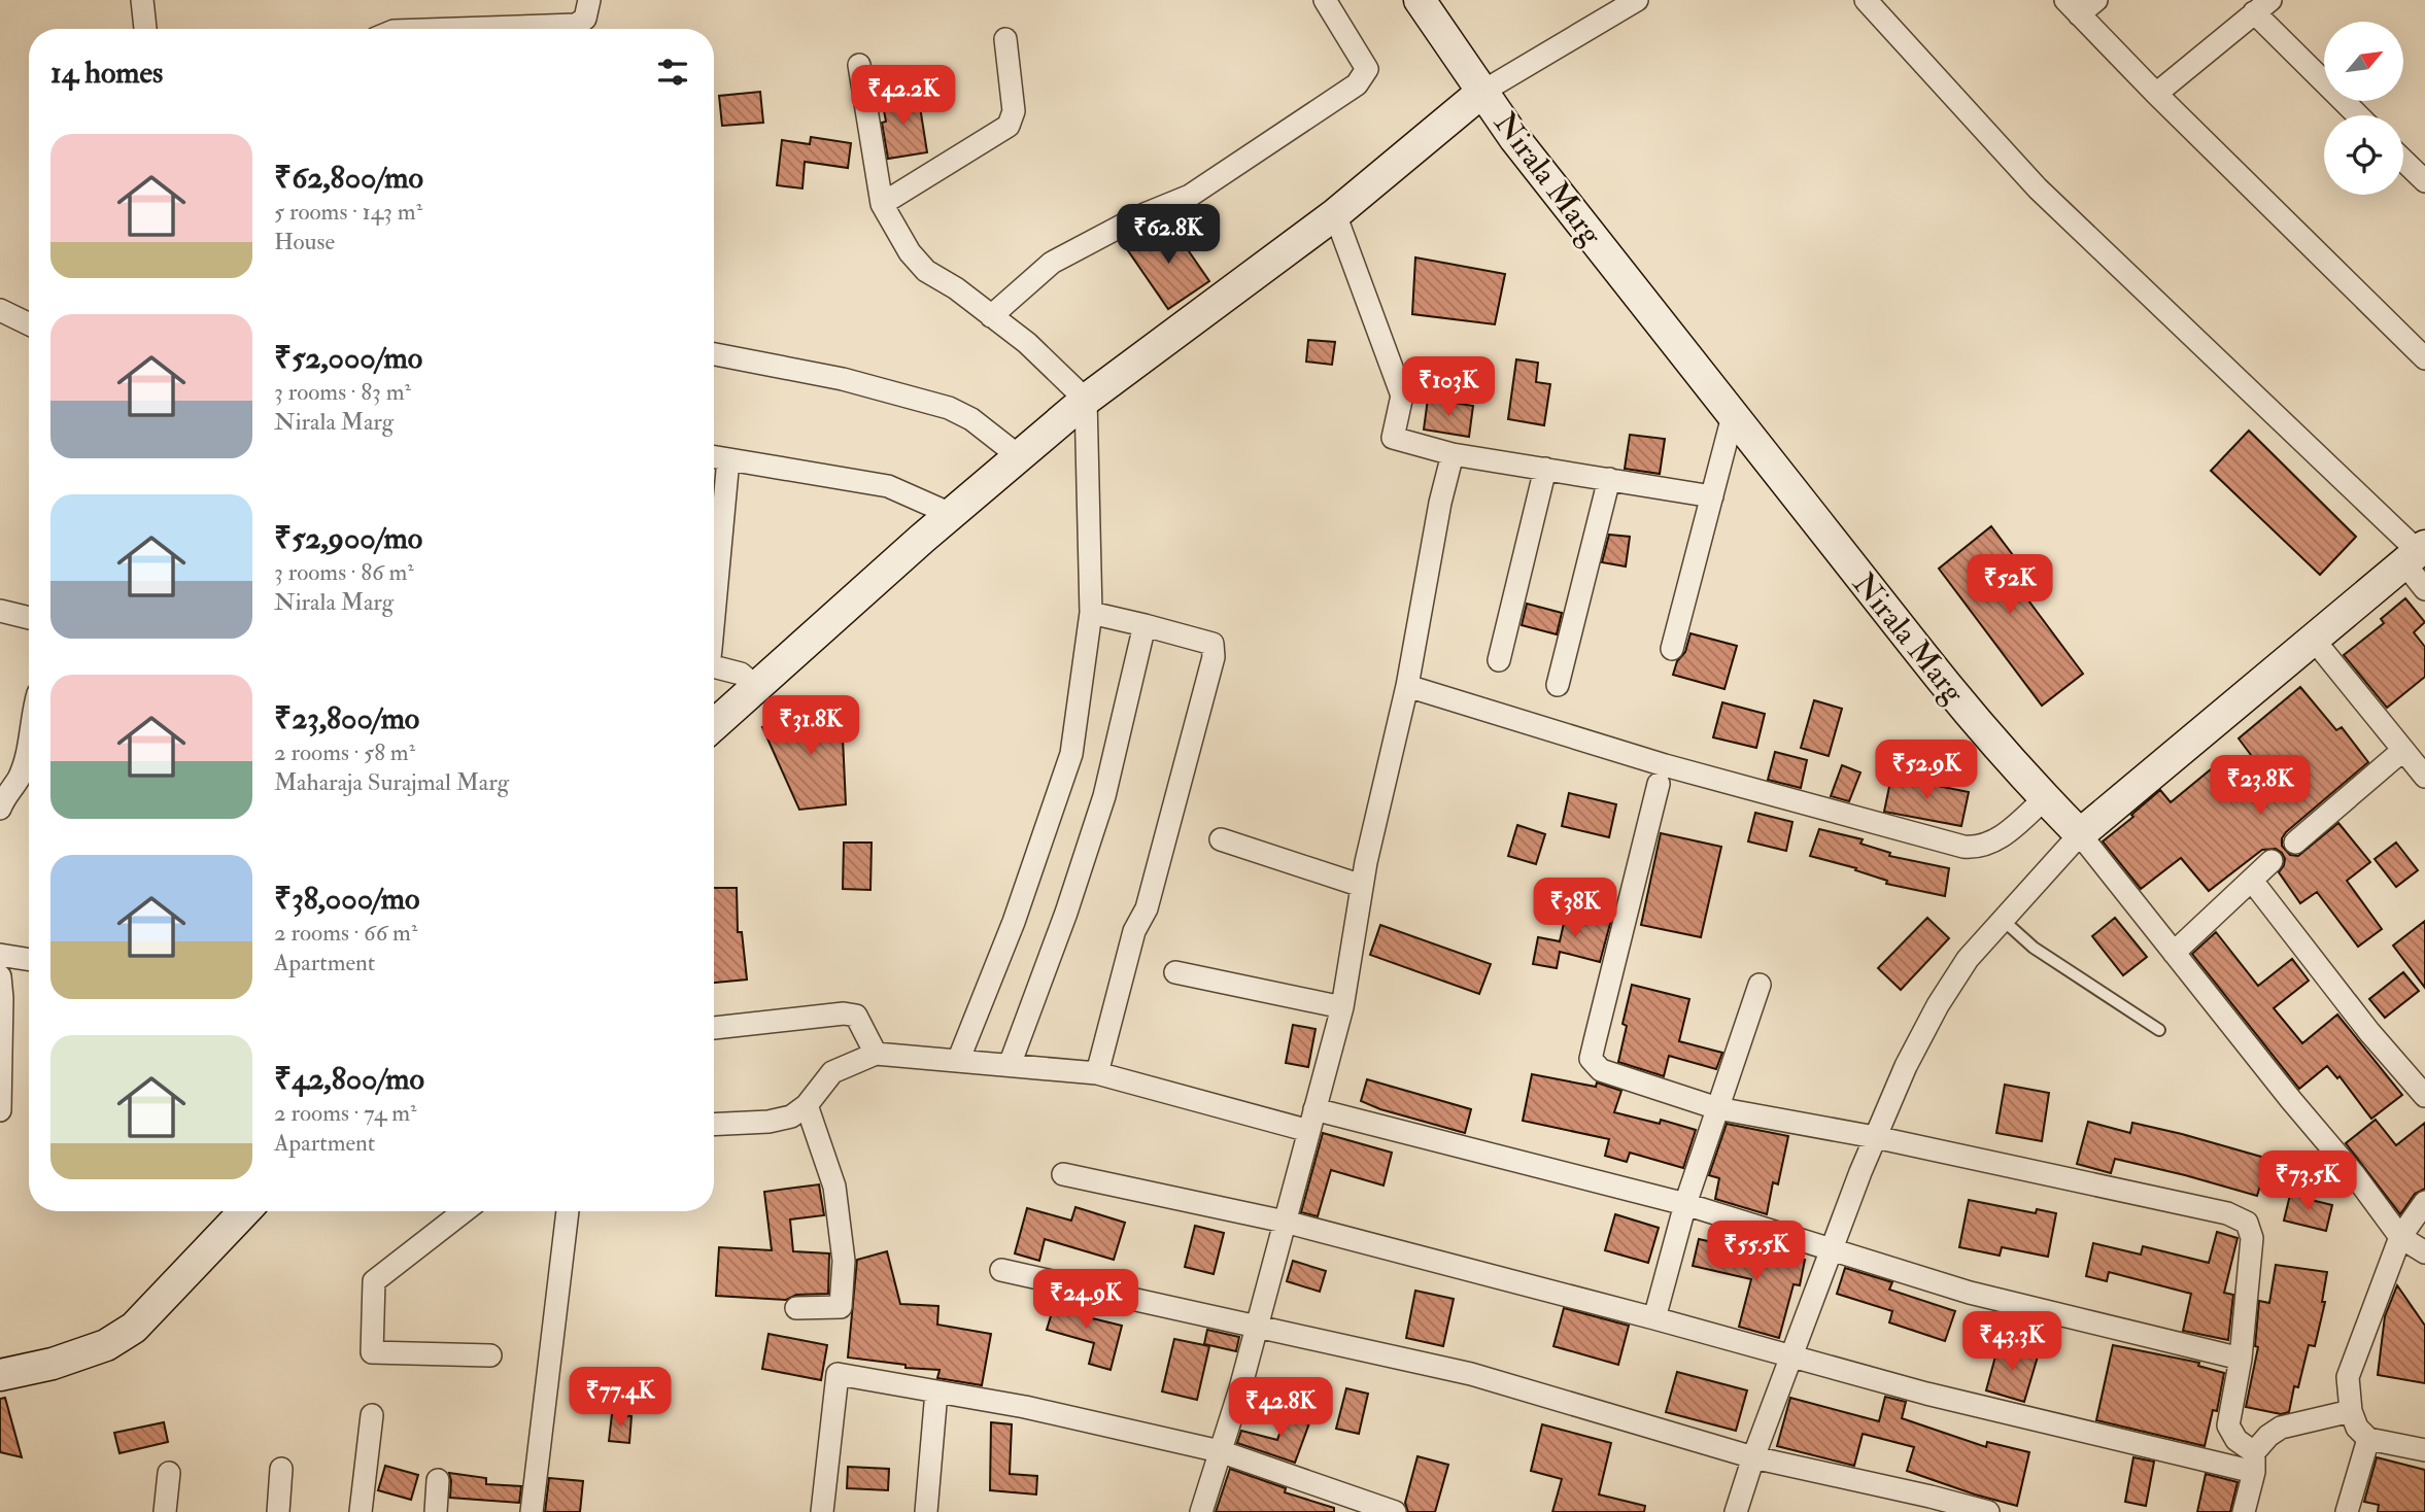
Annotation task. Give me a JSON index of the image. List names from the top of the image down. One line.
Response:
{"streets":{"street":["Nirala Marg"]},"north":"top right","page":{"heading":"14 homes","price":["₹42.2K","₹62.8K","₹103K","₹52K","₹31.8K","₹52.9K","₹23.8K","₹38K","₹73.5K","₹55.5K","₹24.9K","₹43.3K","₹77.4K","₹42.8K"],"list":[{"name":"₹62,800/mo","note":"5 rooms · 143 m² · House"},{"name":"₹52,000/mo","note":"3 rooms · 83 m² · Nirala Marg"},{"name":"₹52,900/mo","note":"3 rooms · 86 m² · Nirala Marg"},{"name":"₹23,800/mo","note":"2 rooms · 58 m² · Maharaja Surajmal Marg"},{"name":"₹38,000/mo","note":"2 rooms · 66 m² · Apartment"},{"name":"₹42,800/mo","note":"2 rooms · 74 m² · Apartment"}]}}
